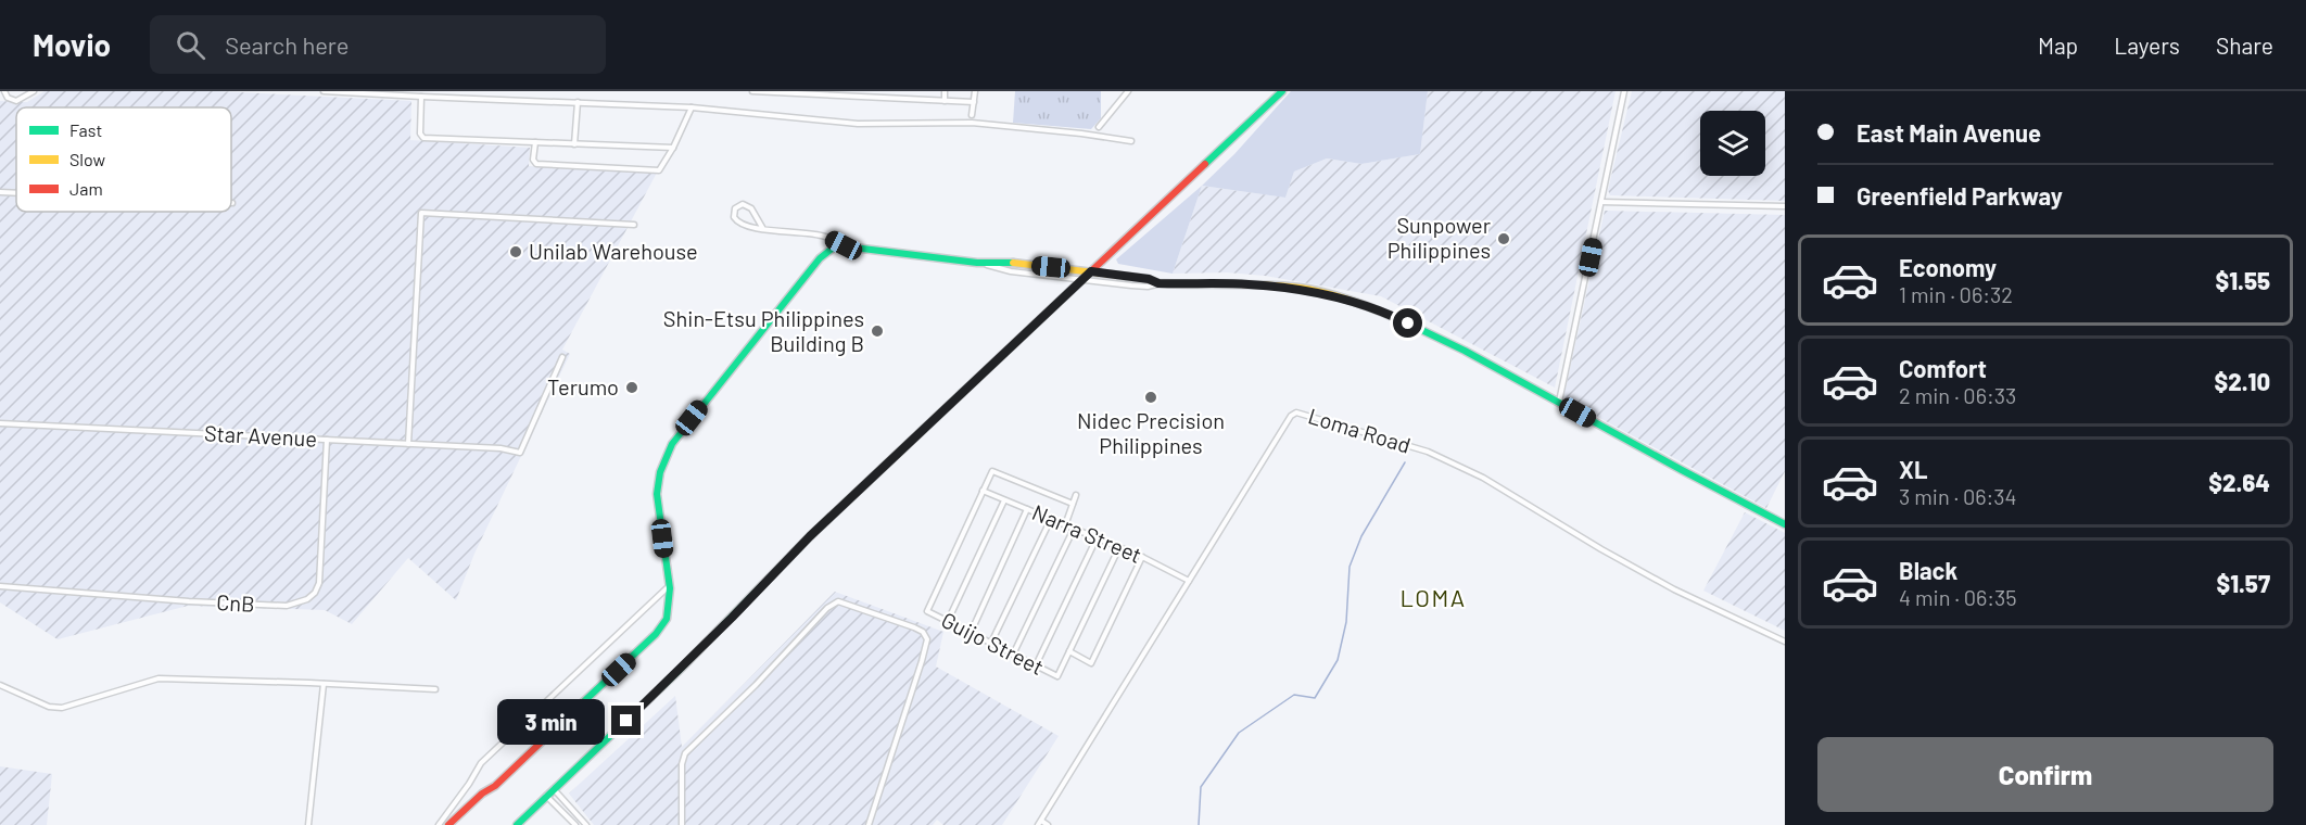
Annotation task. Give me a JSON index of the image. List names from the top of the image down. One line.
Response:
{"streets":{"street":["Loma Road","Star Avenue","Narra Street","CnB","Guijo Street"]},"crossings":[["Loma Road","Narra Street"],["Star Avenue","CnB"],["Narra Street","Guijo Street"]],"districts":["LOMA"],"places":["Sunpower Philippines","Unilab Warehouse","Shin-Etsu Philippines Building B","Terumo","Nidec Precision Philippines"],"legend":["Fast","Slow","Jam"],"page":{"header":"Movio","search":"Search here","nav":["Map","Layers","Share"],"banner":["East Main Avenue","Greenfield Parkway"],"list":[{"name":"Economy","note":"1 min · 06:32","value":"$1.55"},{"name":"Comfort","note":"2 min · 06:33","value":"$2.10"},{"name":"XL","note":"3 min · 06:34","value":"$2.64"},{"name":"Black","note":"4 min · 06:35","value":"$1.57"}],"bubble":"3 min","buttons":"Confirm"}}
